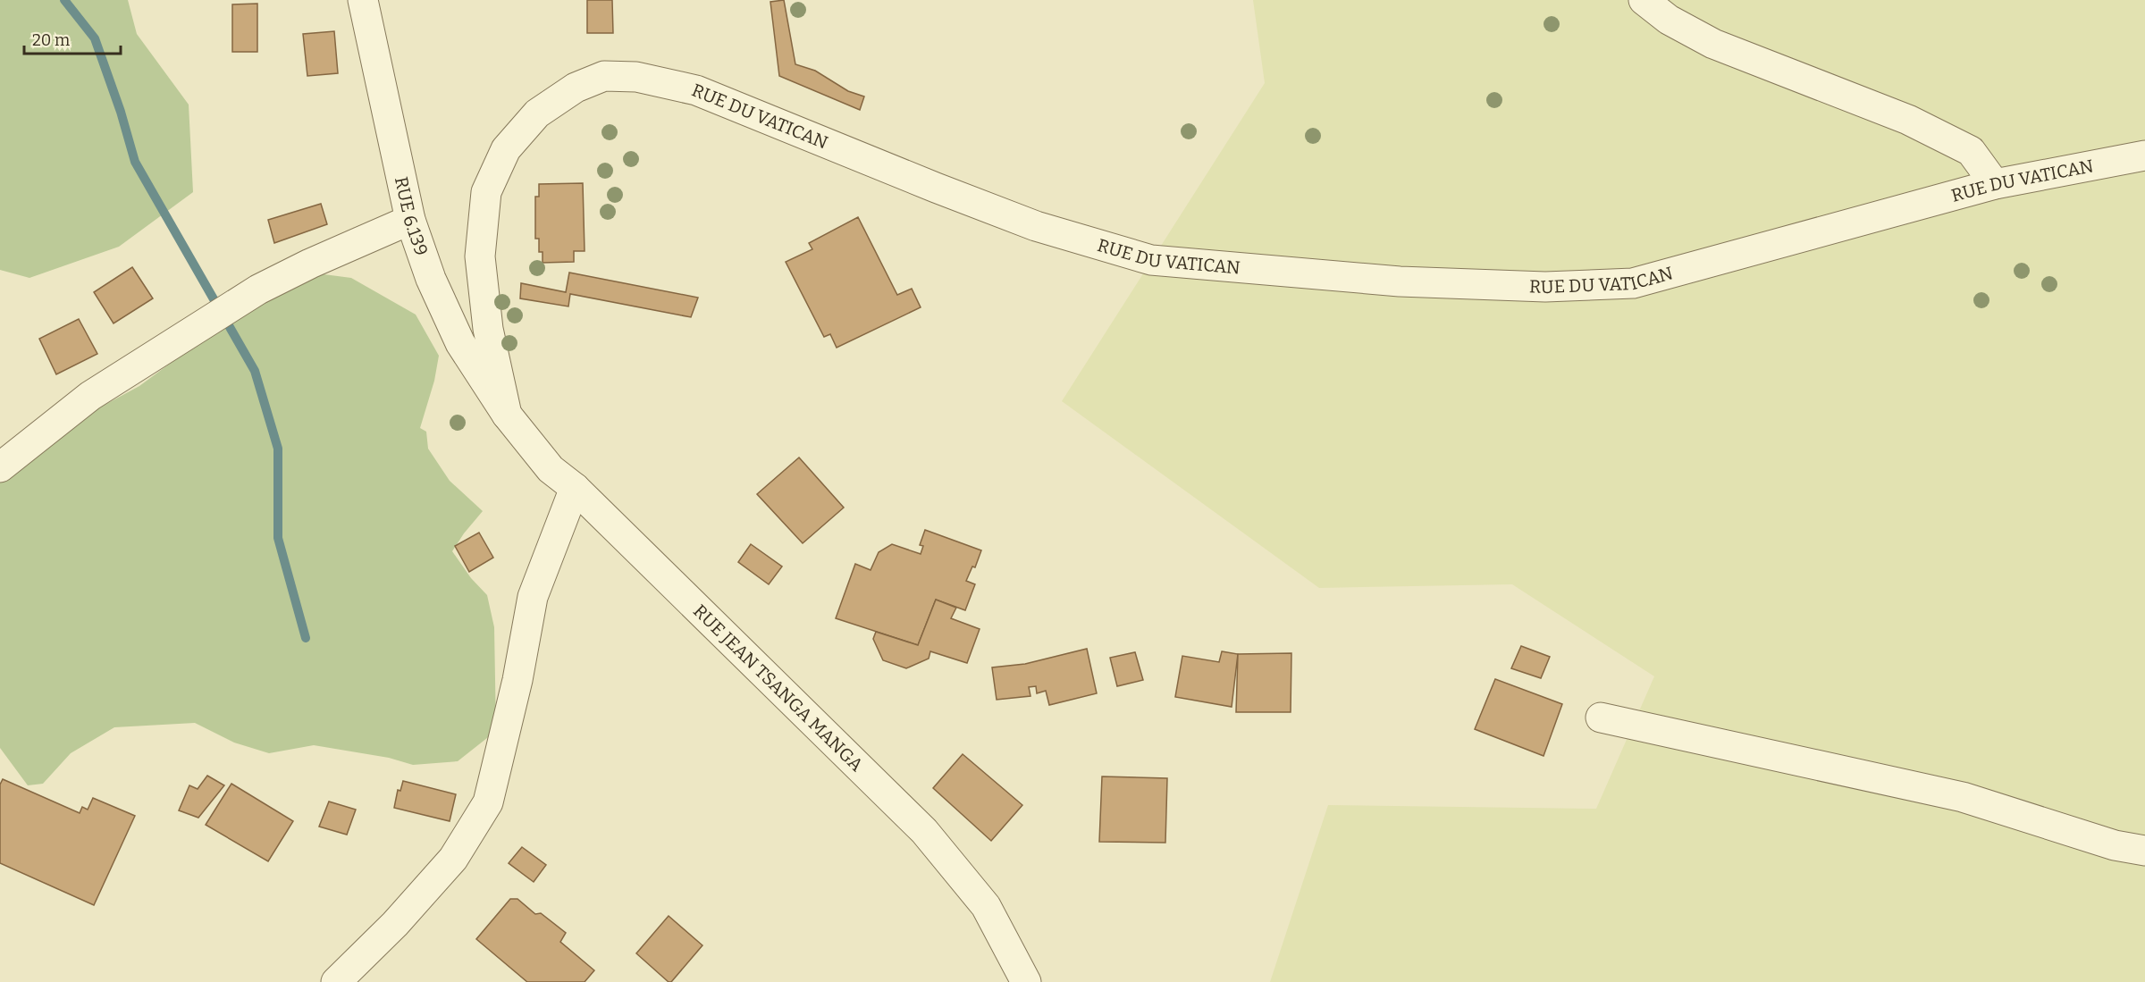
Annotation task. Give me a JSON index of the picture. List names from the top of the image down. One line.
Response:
{"streets":{"street":["RUE DU VATICAN","RUE 6.139","RUE JEAN TSANGA MANGA"]},"crossings":[["RUE DU VATICAN","RUE 6.139"],["RUE DU VATICAN","RUE JEAN TSANGA MANGA"],["RUE 6.139","RUE JEAN TSANGA MANGA"]],"scale_bar":"20 m"}
